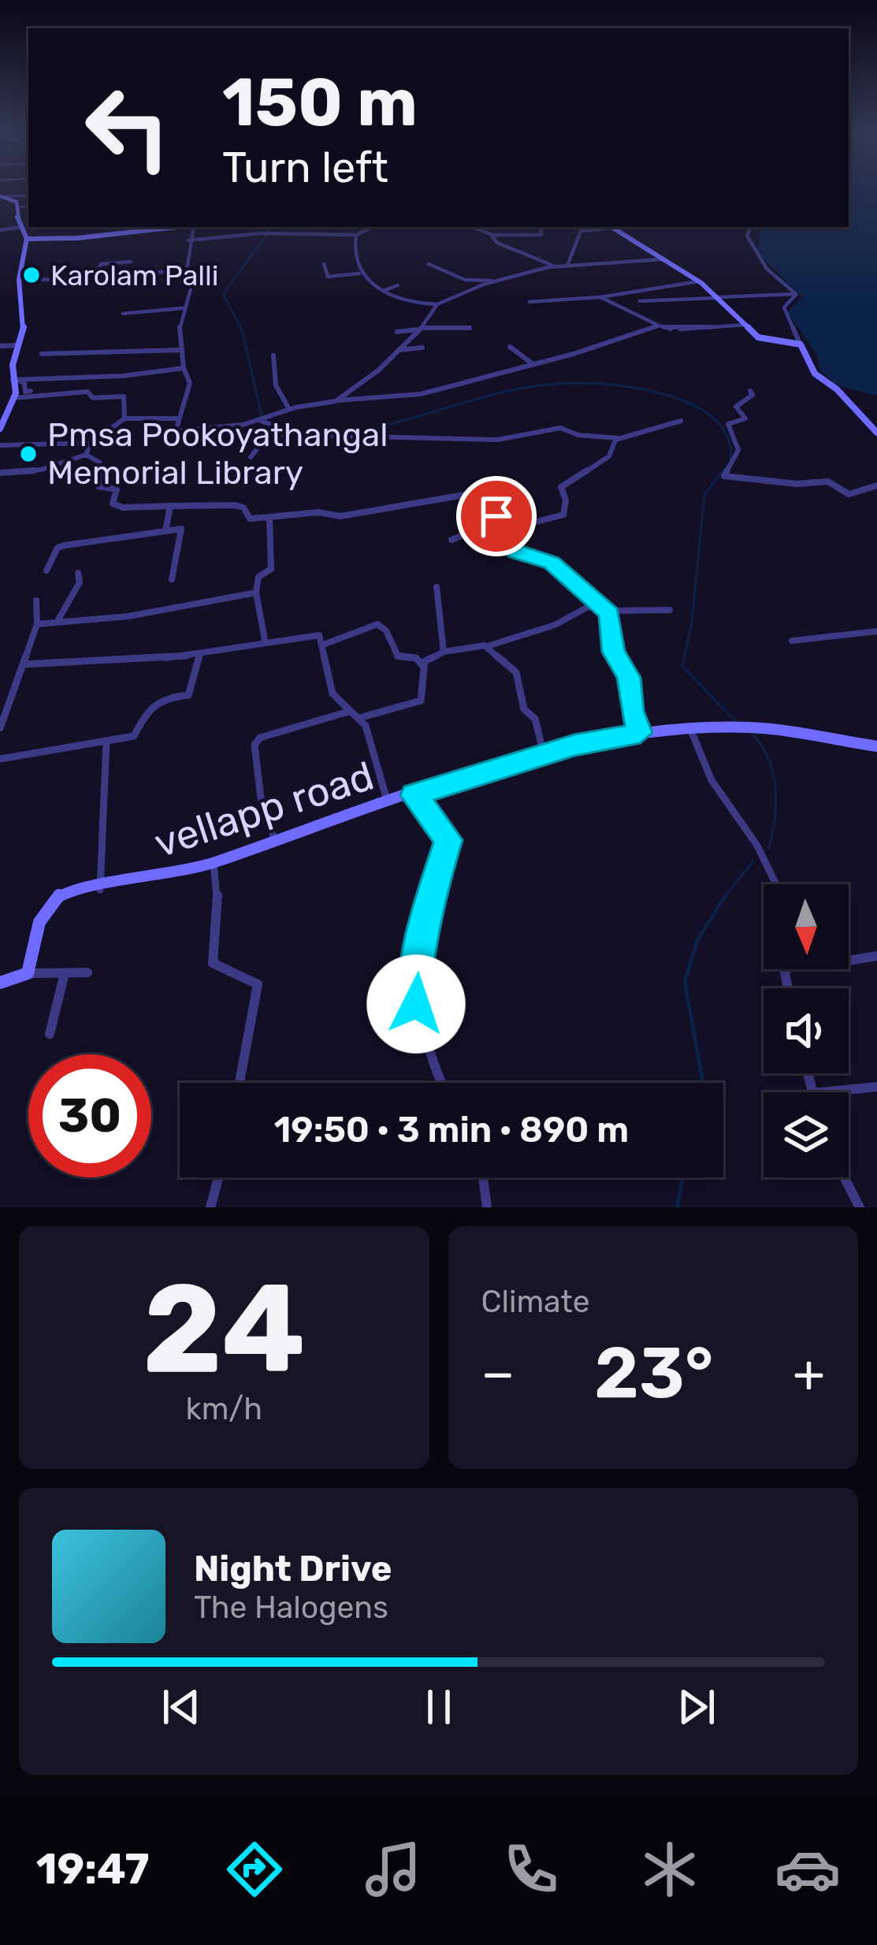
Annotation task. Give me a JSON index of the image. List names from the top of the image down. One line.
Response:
{"streets":{"main road":["vellapp road"]},"places":["Karolam Palli","Pmsa Pookoyathangal Memorial Library"],"north":"bottom","page":{"turn":["150 m","Turn left"],"limit":"30","trip":"19:50 · 3 min · 890 m","tile":[["24","km/h"],"Climate"],"heat":["−","23°","+"],"song":["Night Drive","The Halogens"],"tabs":"19:47"}}
